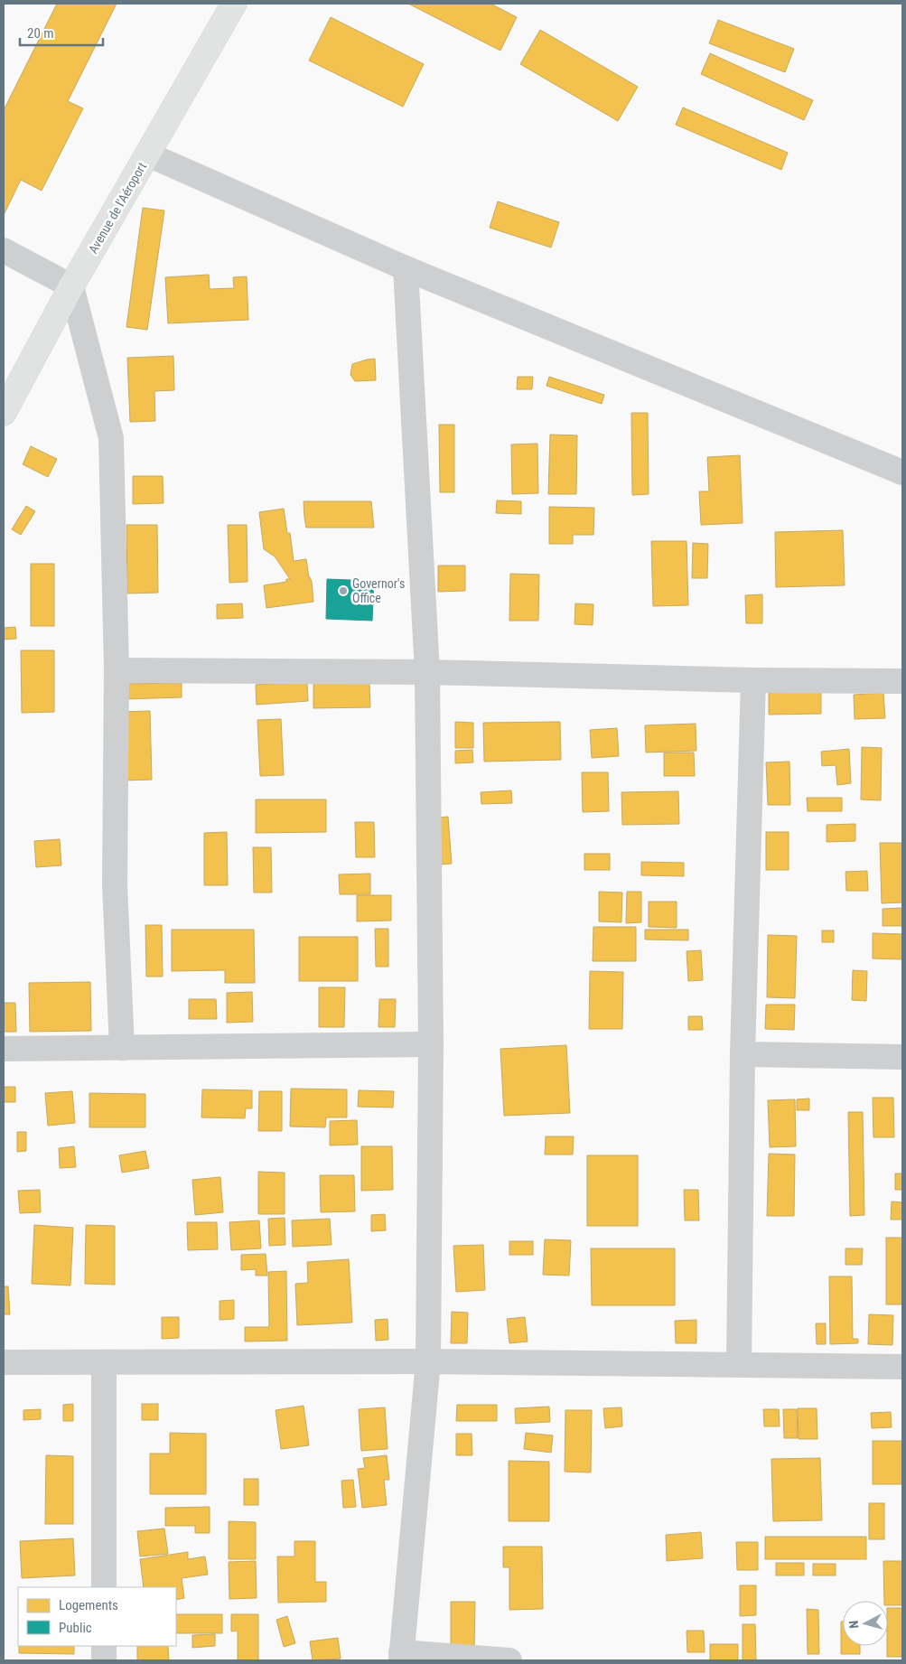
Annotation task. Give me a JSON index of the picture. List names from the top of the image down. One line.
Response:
{"streets":{"main road":["Avenue de l'Aéroport"]},"places":["Governor's Office"],"legend":["Logements","Public"],"scale_bar":"20 m","north":"left"}
